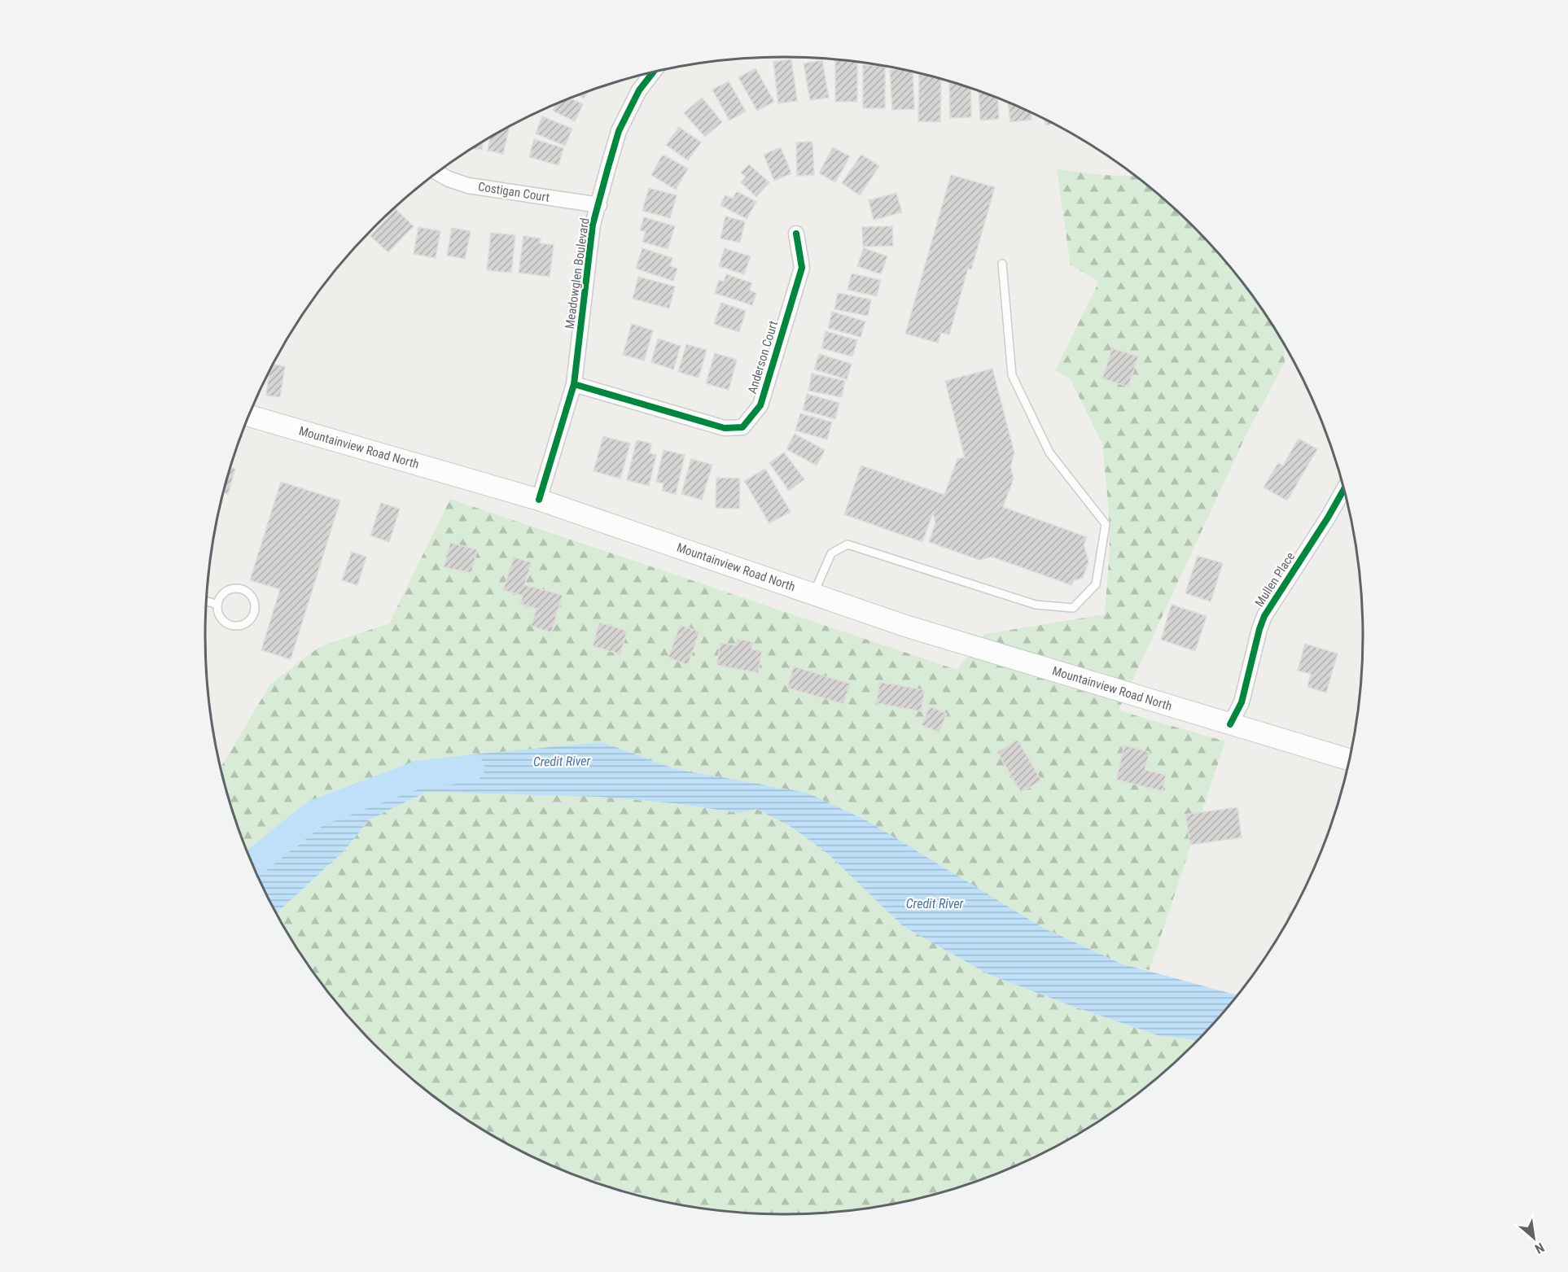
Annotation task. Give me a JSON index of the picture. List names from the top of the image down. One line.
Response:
{"streets":{"main road":["Mountainview Road North"],"street":["Costigan Court","Meadowglen Boulevard","Anderson Court","Mullen Place"]},"crossings":[["Costigan Court","Meadowglen Boulevard"],["Meadowglen Boulevard","Anderson Court"],["Meadowglen Boulevard","Mountainview Road North"],["Mountainview Road North","Mullen Place"]],"water":["Credit River"],"north":"bottom right"}
